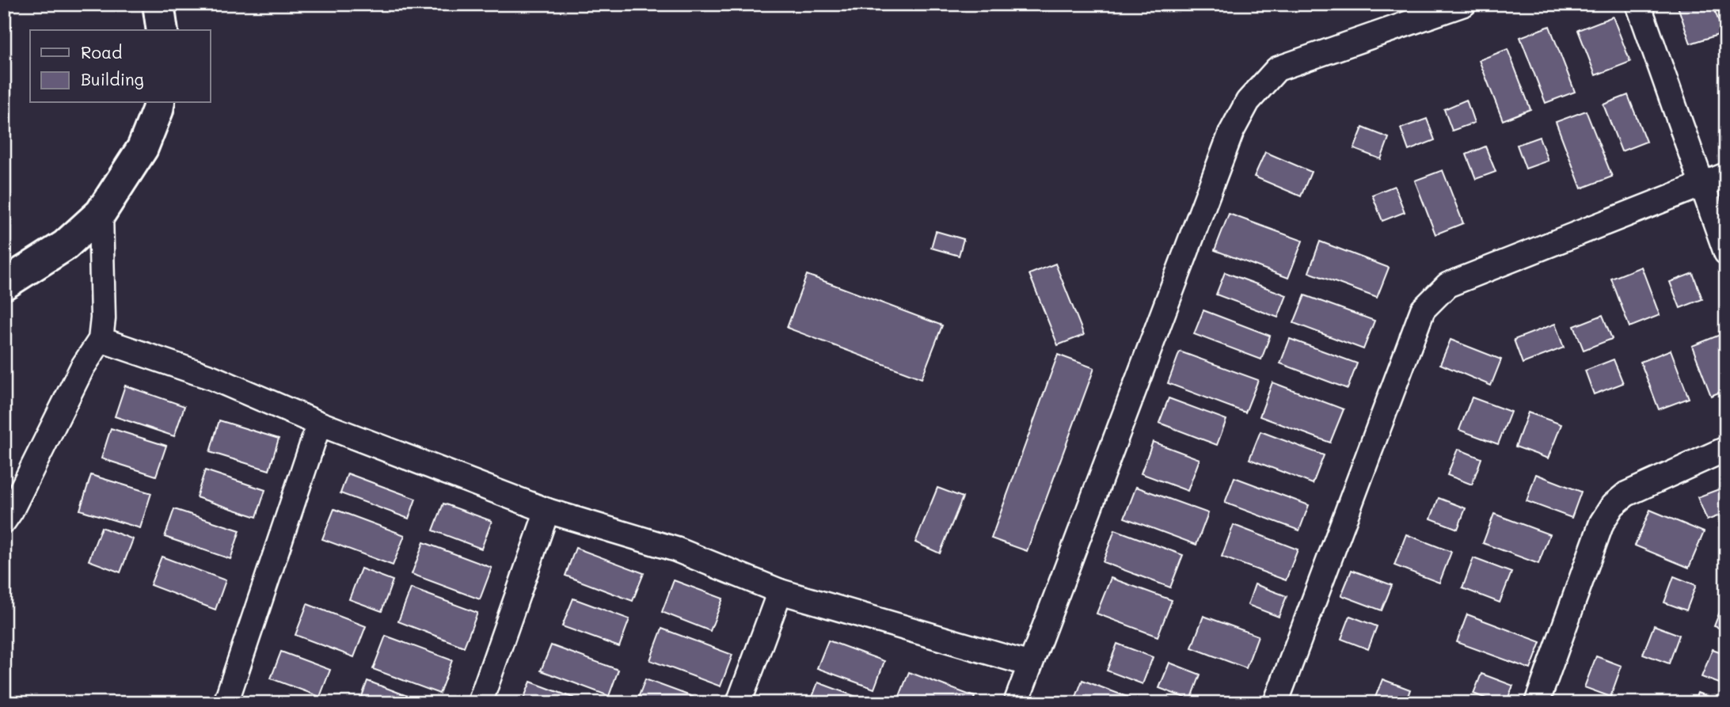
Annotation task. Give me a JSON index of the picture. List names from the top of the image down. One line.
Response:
{"legend":["Road","Building"]}
